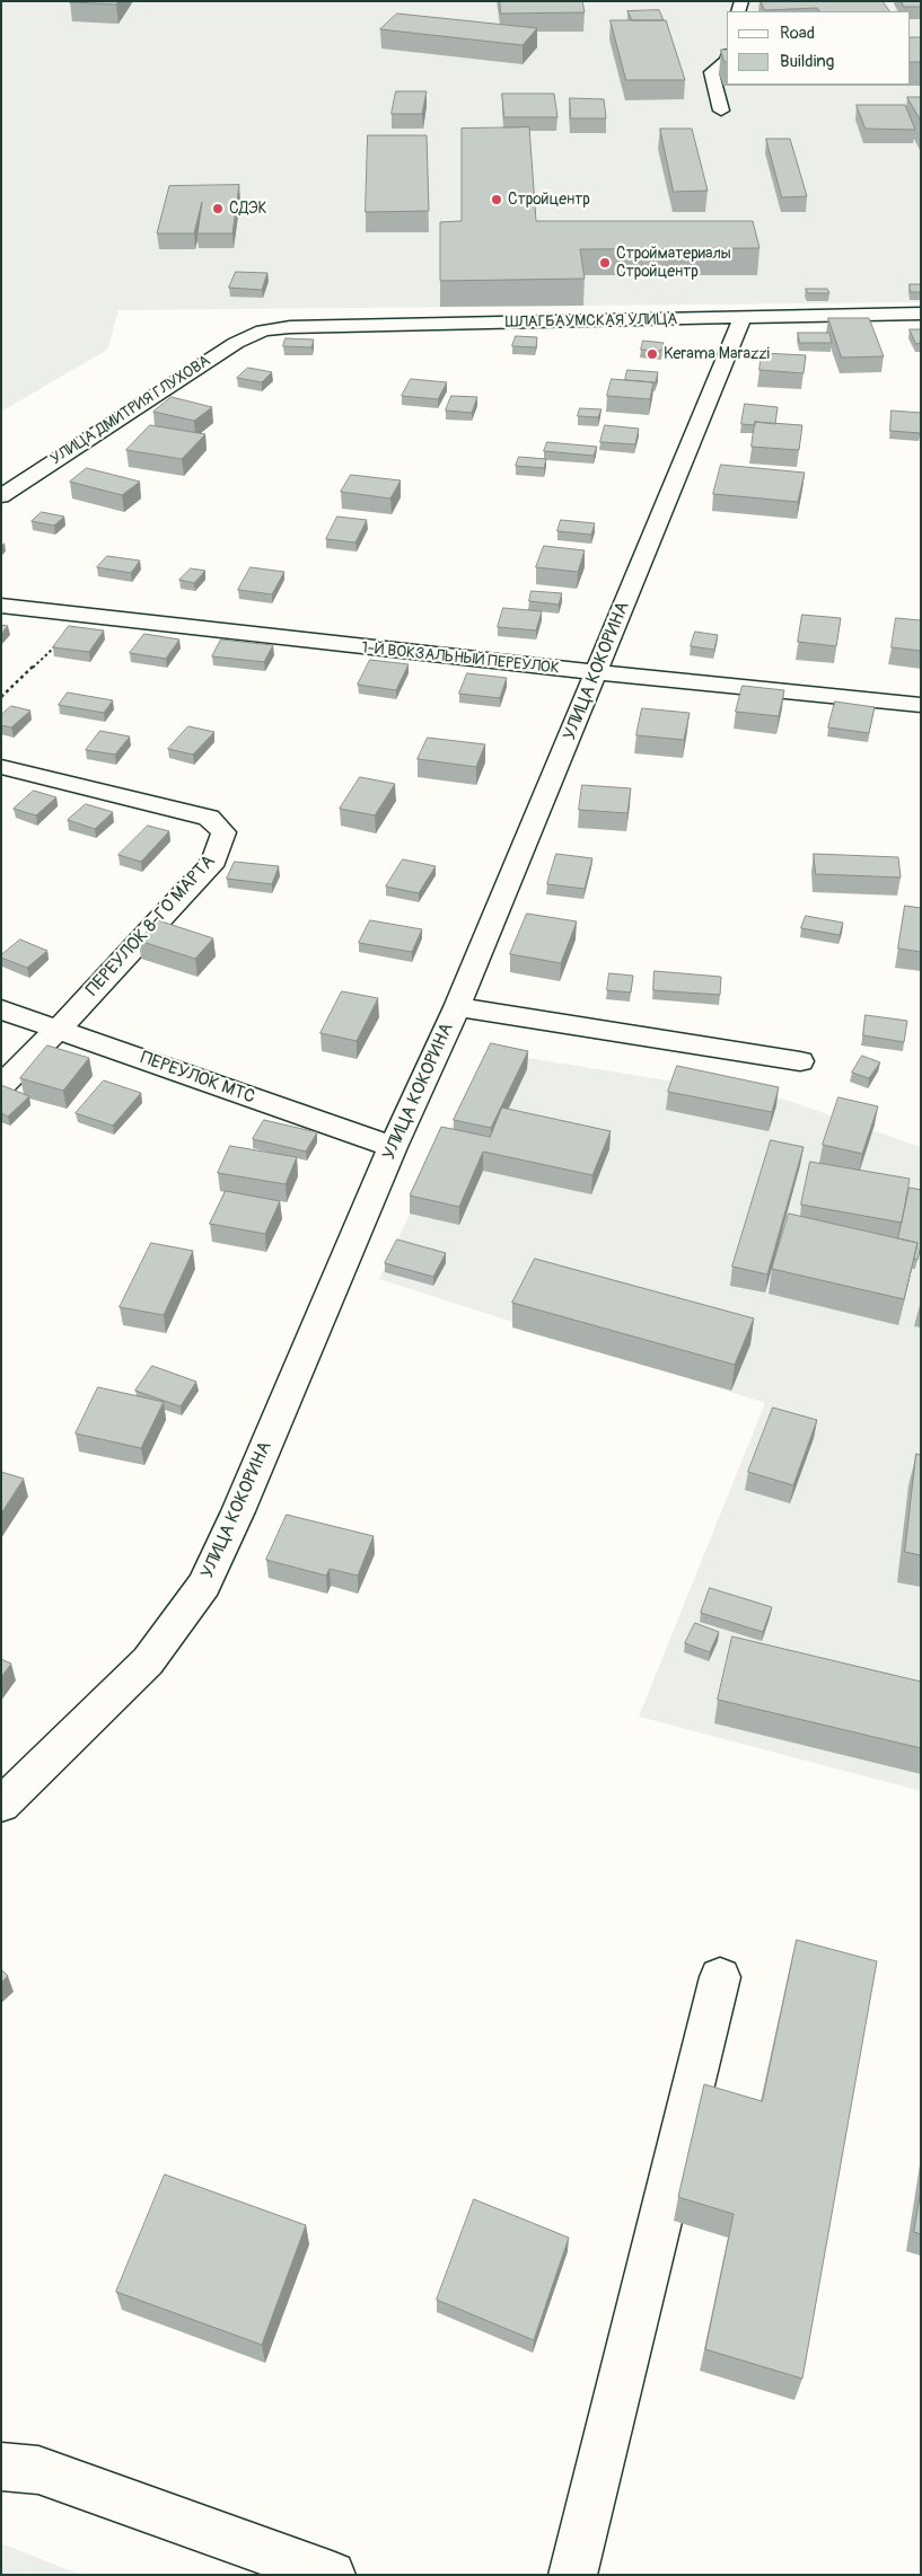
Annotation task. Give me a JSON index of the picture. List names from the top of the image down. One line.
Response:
{"streets":{"street":["ШЛАГБАУМСКАЯ УЛИЦА","УЛИЦА ДМИТРИЯ ГЛУХОВА","1-Й ВОКЗАЛЬНЫЙ ПЕРЕУЛОК","УЛИЦА КОКОРИНА","ПЕРЕУЛОК 8-ГО МАРТА","ПЕРЕУЛОК МТС"]},"crossings":[["ШЛАГБАУМСКАЯ УЛИЦА","УЛИЦА ДМИТРИЯ ГЛУХОВА"],["ШЛАГБАУМСКАЯ УЛИЦА","УЛИЦА КОКОРИНА"],["1-Й ВОКЗАЛЬНЫЙ ПЕРЕУЛОК","УЛИЦА КОКОРИНА"],["УЛИЦА КОКОРИНА","ПЕРЕУЛОК МТС"],["ПЕРЕУЛОК 8-ГО МАРТА","ПЕРЕУЛОК МТС"]],"places":["Стройцентр","СДЭК","Стройматериалы Стройцентр","Kerama Marazzi"],"legend":["Road","Building"]}
